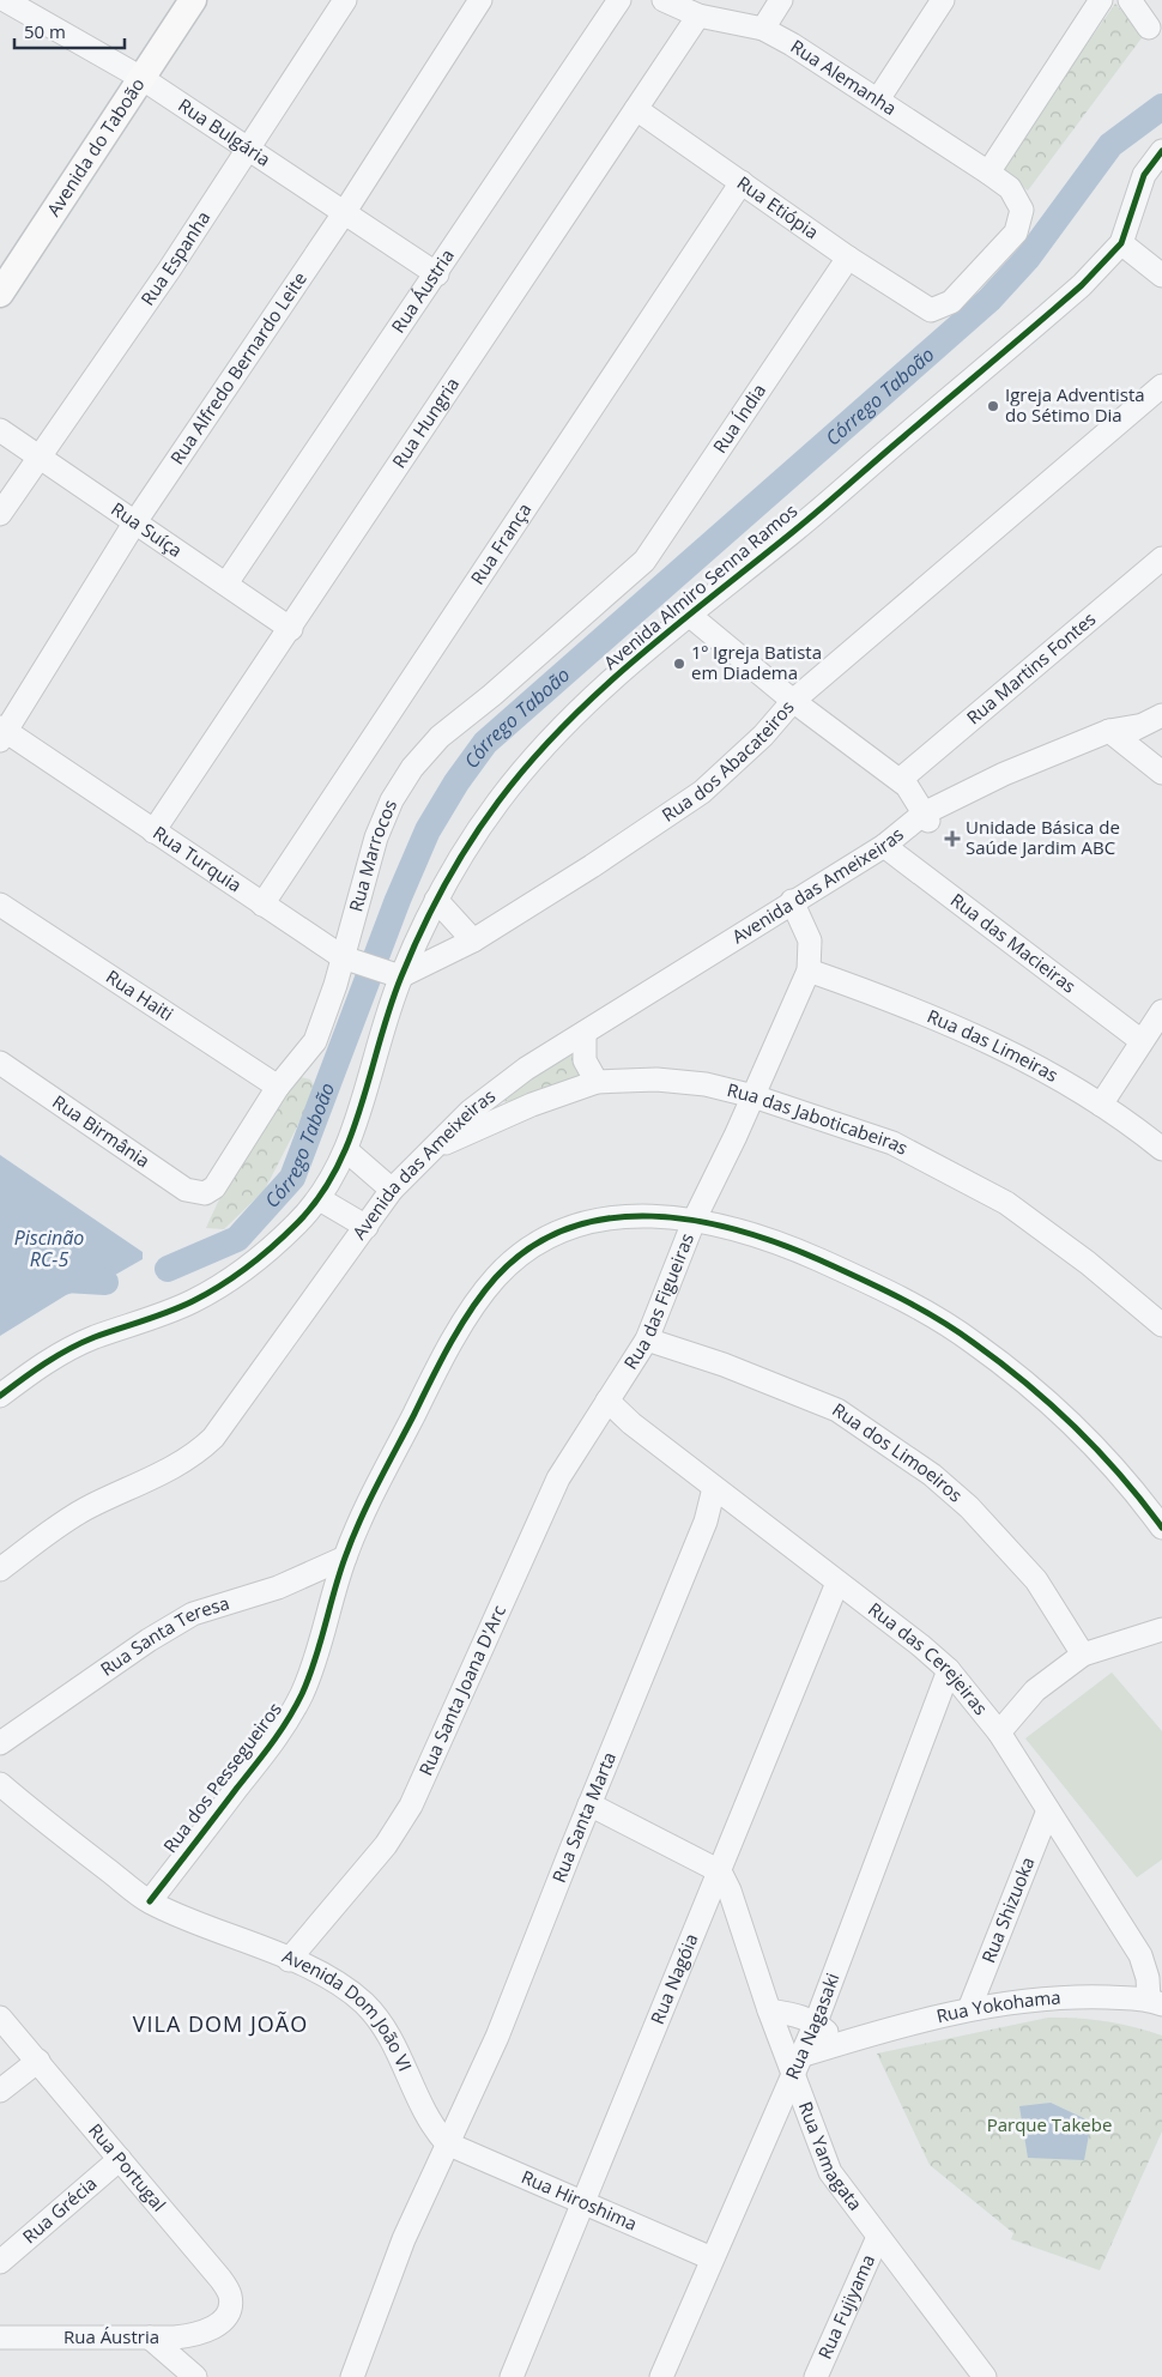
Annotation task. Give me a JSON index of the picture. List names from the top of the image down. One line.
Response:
{"streets":{"main road":["Avenida do Taboão"],"street":["Rua Alemanha","Rua Bulgária","Rua Etiópia","Rua Espanha","Rua Áustria","Rua Alfredo Bernardo Leite","Rua Índia","Rua Hungria","Rua Suíça","Rua França","Avenida Almiro Senna Ramos","Rua Martins Fontes","Rua dos Abacateiros","Rua Marrocos","Rua Turquia","Avenida das Ameixeiras","Rua das Macieiras","Rua Haiti","Rua das Limeiras","Rua das Jaboticabeiras","Rua Birmânia","Rua das Figueiras","Rua dos Limoeiros","Rua Santa Teresa","Rua das Cerejeiras","Rua Santa Joana D'Arc","Rua dos Pessegueiros","Rua Santa Marta","Rua Shizuoka","Rua Nagóia","Rua Yokohama","Avenida Dom João VI","Rua Nagasaki","Rua Yamagata","Rua Portugal","Rua Hiroshima","Rua Grécia","Rua Fujiyama"]},"crossings":[["Rua Alemanha","Rua Etiópia"],["Rua Alemanha","Rua Hungria"],["Rua Bulgária","Avenida do Taboão"],["Rua Bulgária","Rua Espanha"],["Rua Bulgária","Rua Áustria"],["Rua Bulgária","Rua Alfredo Bernardo Leite"],["Rua Etiópia","Rua Índia"],["Rua Etiópia","Rua Hungria"],["Rua Etiópia","Rua França"],["Rua Espanha","Rua Suíça"],["Rua Áustria","Rua Suíça"],["Rua Áustria","Rua Portugal"],["Rua Alfredo Bernardo Leite","Rua Suíça"],["Rua Alfredo Bernardo Leite","Rua Turquia"],["Rua Índia","Rua Marrocos"],["Rua Hungria","Rua Suíça"],["Rua Hungria","Rua Turquia"],["Rua França","Rua Turquia"],["Avenida Almiro Senna Ramos","Rua dos Abacateiros"],["Avenida Almiro Senna Ramos","Rua Turquia"],["Rua dos Abacateiros","Rua Turquia"],["Rua Marrocos","Rua Turquia"],["Rua Marrocos","Rua Haiti"],["Rua Marrocos","Rua Birmânia"],["Avenida das Ameixeiras","Rua das Macieiras"],["Avenida das Ameixeiras","Rua das Jaboticabeiras"],["Avenida das Ameixeiras","Rua das Figueiras"],["Rua das Limeiras","Rua das Figueiras"],["Rua das Jaboticabeiras","Rua das Figueiras"],["Rua das Figueiras","Rua dos Limoeiros"],["Rua das Figueiras","Rua das Cerejeiras"],["Rua das Figueiras","Rua Santa Joana D'Arc"],["Rua das Figueiras","Rua dos Pessegueiros"],["Rua Santa Teresa","Rua dos Pessegueiros"],["Rua das Cerejeiras","Rua Santa Joana D'Arc"],["Rua das Cerejeiras","Rua Santa Marta"],["Rua das Cerejeiras","Rua Shizuoka"],["Rua das Cerejeiras","Rua Nagóia"],["Rua das Cerejeiras","Rua Yokohama"],["Rua das Cerejeiras","Rua Nagasaki"],["Rua Santa Joana D'Arc","Avenida Dom João VI"],["Rua dos Pessegueiros","Avenida Dom João VI"],["Rua Santa Marta","Avenida Dom João VI"],["Rua Santa Marta","Rua Hiroshima"],["Rua Shizuoka","Rua Yokohama"],["Rua Nagóia","Rua Yamagata"],["Rua Nagóia","Rua Hiroshima"],["Rua Yokohama","Rua Nagasaki"],["Rua Yokohama","Rua Yamagata"],["Avenida Dom João VI","Rua Hiroshima"],["Rua Nagasaki","Rua Yamagata"],["Rua Nagasaki","Rua Hiroshima"],["Rua Yamagata","Rua Fujiyama"],["Rua Portugal","Rua Grécia"]],"districts":["VILA DOM JOÃO"],"water":["Córrego Taboão","Piscinão RC-5"],"parks":["Parque Takebe"],"places":{"other":["Igreja Adventista do Sétimo Dia","1º Igreja Batista em Diadema"],"health":["Unidade Básica de Saúde Jardim ABC"]},"scale_bar":"50 m"}
